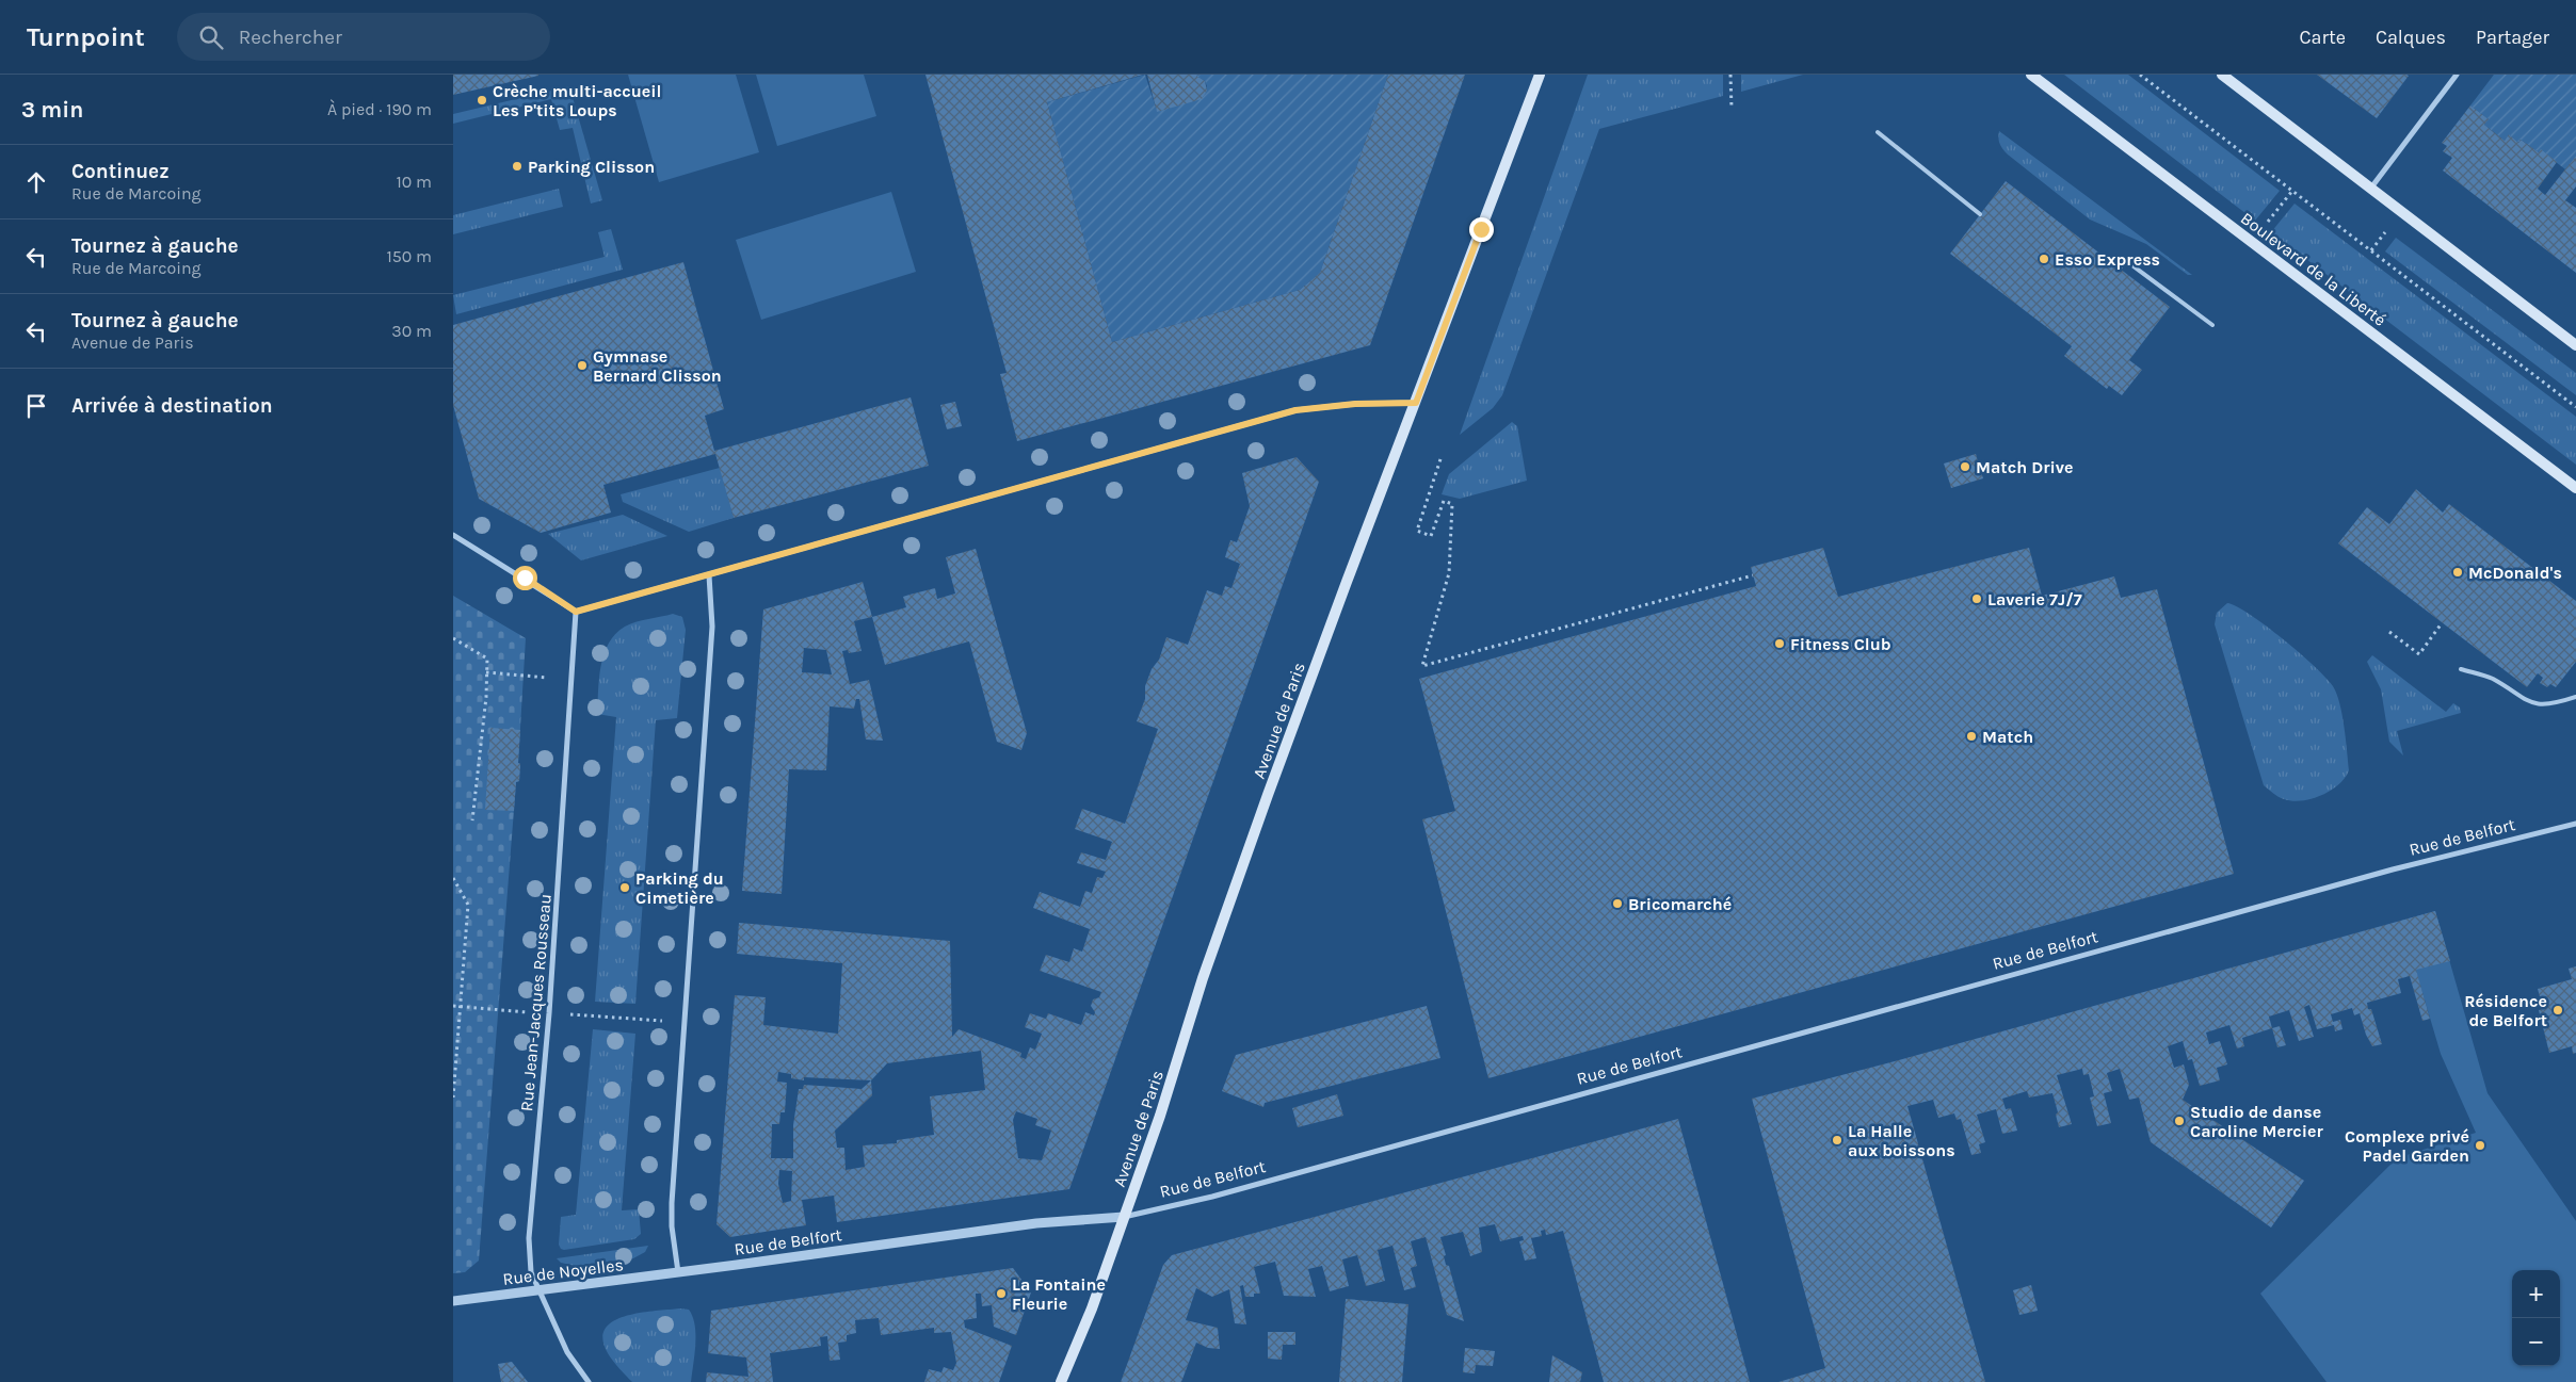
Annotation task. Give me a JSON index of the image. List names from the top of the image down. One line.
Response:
{"streets":{"main road":["Boulevard de la Liberté","Avenue de Paris"],"street":["Rue de Belfort","Rue Jean-Jacques Rousseau","Rue de Noyelles"]},"crossings":[["Avenue de Paris","Rue de Belfort"],["Rue de Belfort","Rue de Noyelles"],["Rue Jean-Jacques Rousseau","Rue de Noyelles"]],"places":["Crèche multi-accueil Les P'tits Loups","Parking Clisson","Esso Express","Gymnase Bernard Clisson","Match Drive","McDonald's","Laverie 7J/7","Fitness Club","Match","Parking du Cimetière","Bricomarché","Résidence de Belfort","Studio de danse Caroline Mercier","La Halle aux boissons","Complexe privé Padel Garden","La Fontaine Fleurie"],"page":{"header":"Turnpoint","search":"Rechercher","nav":["Carte","Calques","Partager"],"heading":["3 min","À pied · 190 m"],"list":[["Continuez","Rue de Marcoing","10 m"],["Tournez à gauche","Rue de Marcoing","150 m"],["Tournez à gauche","Avenue de Paris","30 m"],"Arrivée à destination"],"map_buttons":["+","−"]}}
